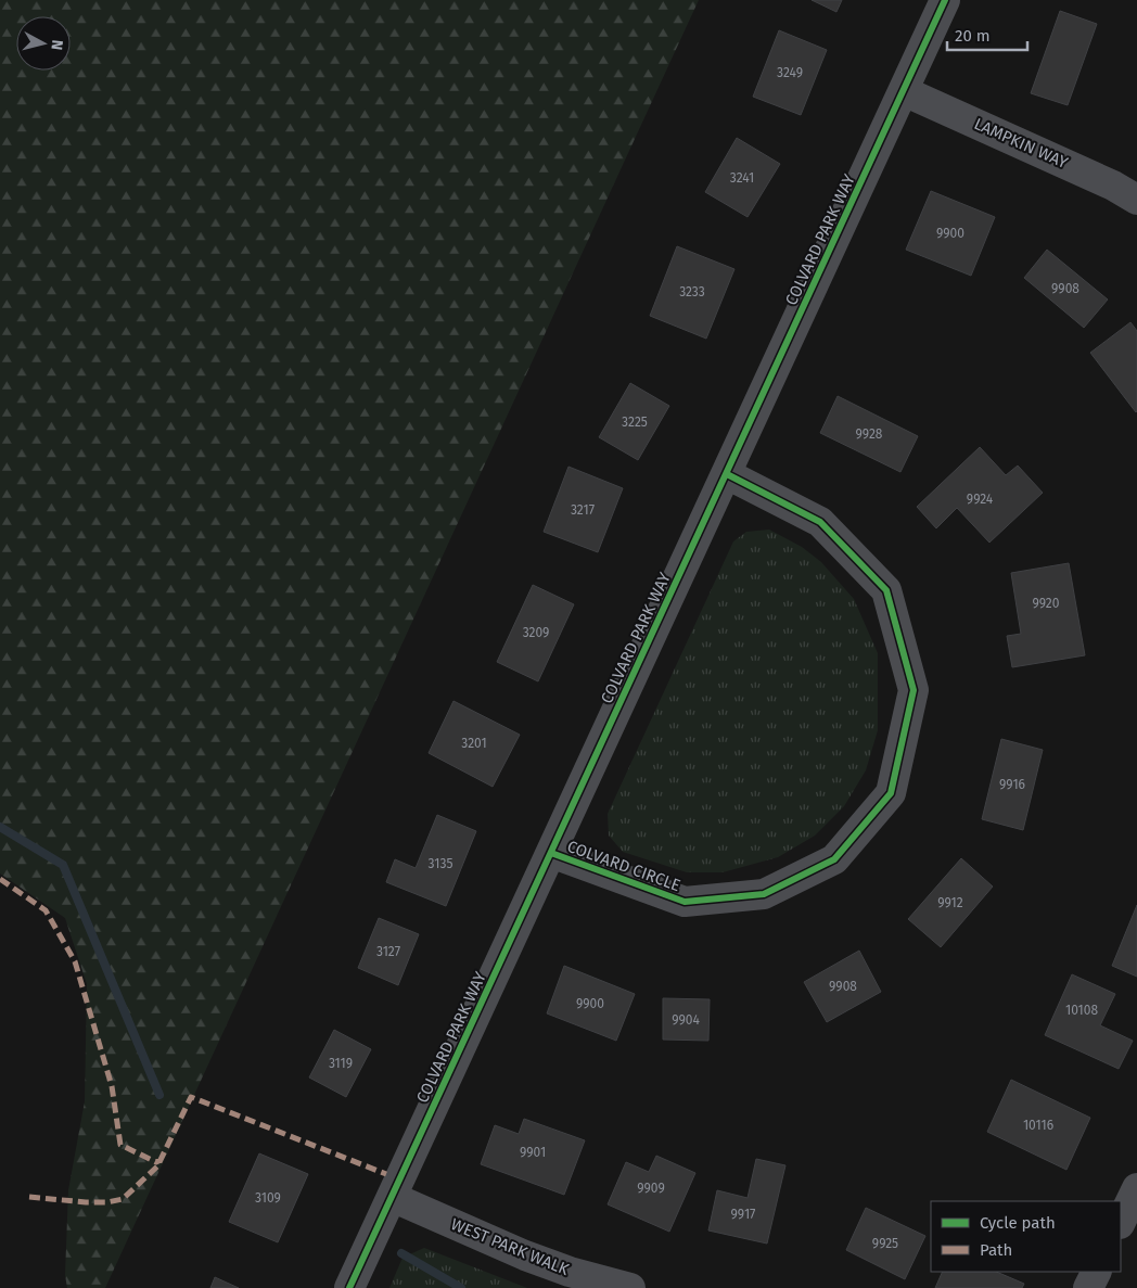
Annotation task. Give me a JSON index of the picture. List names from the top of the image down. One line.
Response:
{"streets":{"street":["LAMPKIN WAY","COLVARD PARK WAY","COLVARD CIRCLE","WEST PARK WALK"]},"crossings":[["LAMPKIN WAY","COLVARD PARK WAY"],["COLVARD PARK WAY","COLVARD CIRCLE"],["COLVARD PARK WAY","WEST PARK WALK"]],"house_numbers":["3249","3241","9900","9908","3233","3225","9928","9924","3217","9920","3209","3201","9916","3135","9912","3127","9908","9900","10108","9904","3119","10116","9901","9909","3109","9917","9925"],"legend":["Cycle path","Path"],"scale_bar":"20 m","north":"right"}
